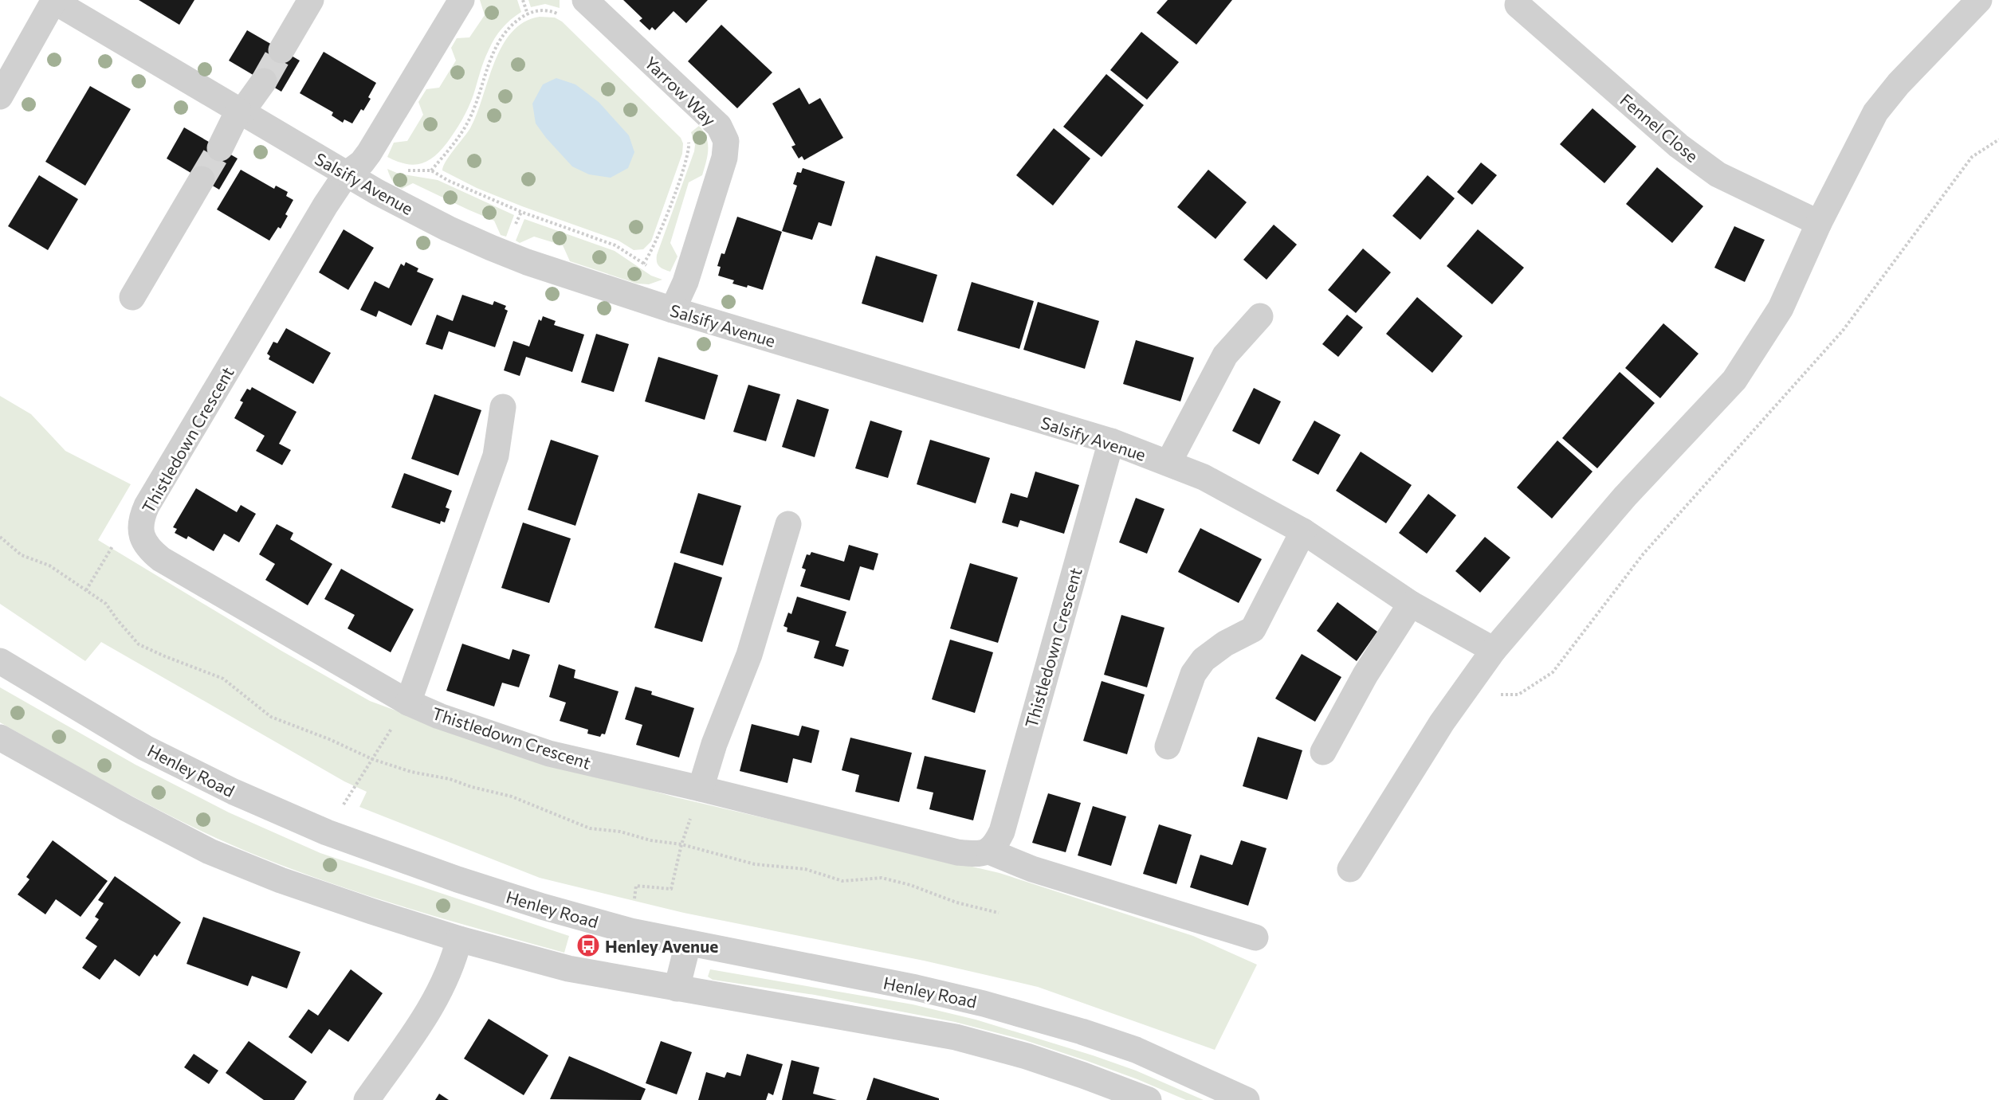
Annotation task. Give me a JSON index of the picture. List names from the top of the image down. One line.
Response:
{"streets":{"street":["Yarrow Way","Fennel Close","Salsify Avenue","Thistledown Crescent","Henley Road"]},"crossings":[["Yarrow Way","Salsify Avenue"],["Salsify Avenue","Thistledown Crescent"]],"places":{"bus stop":["Henley Avenue"]}}
